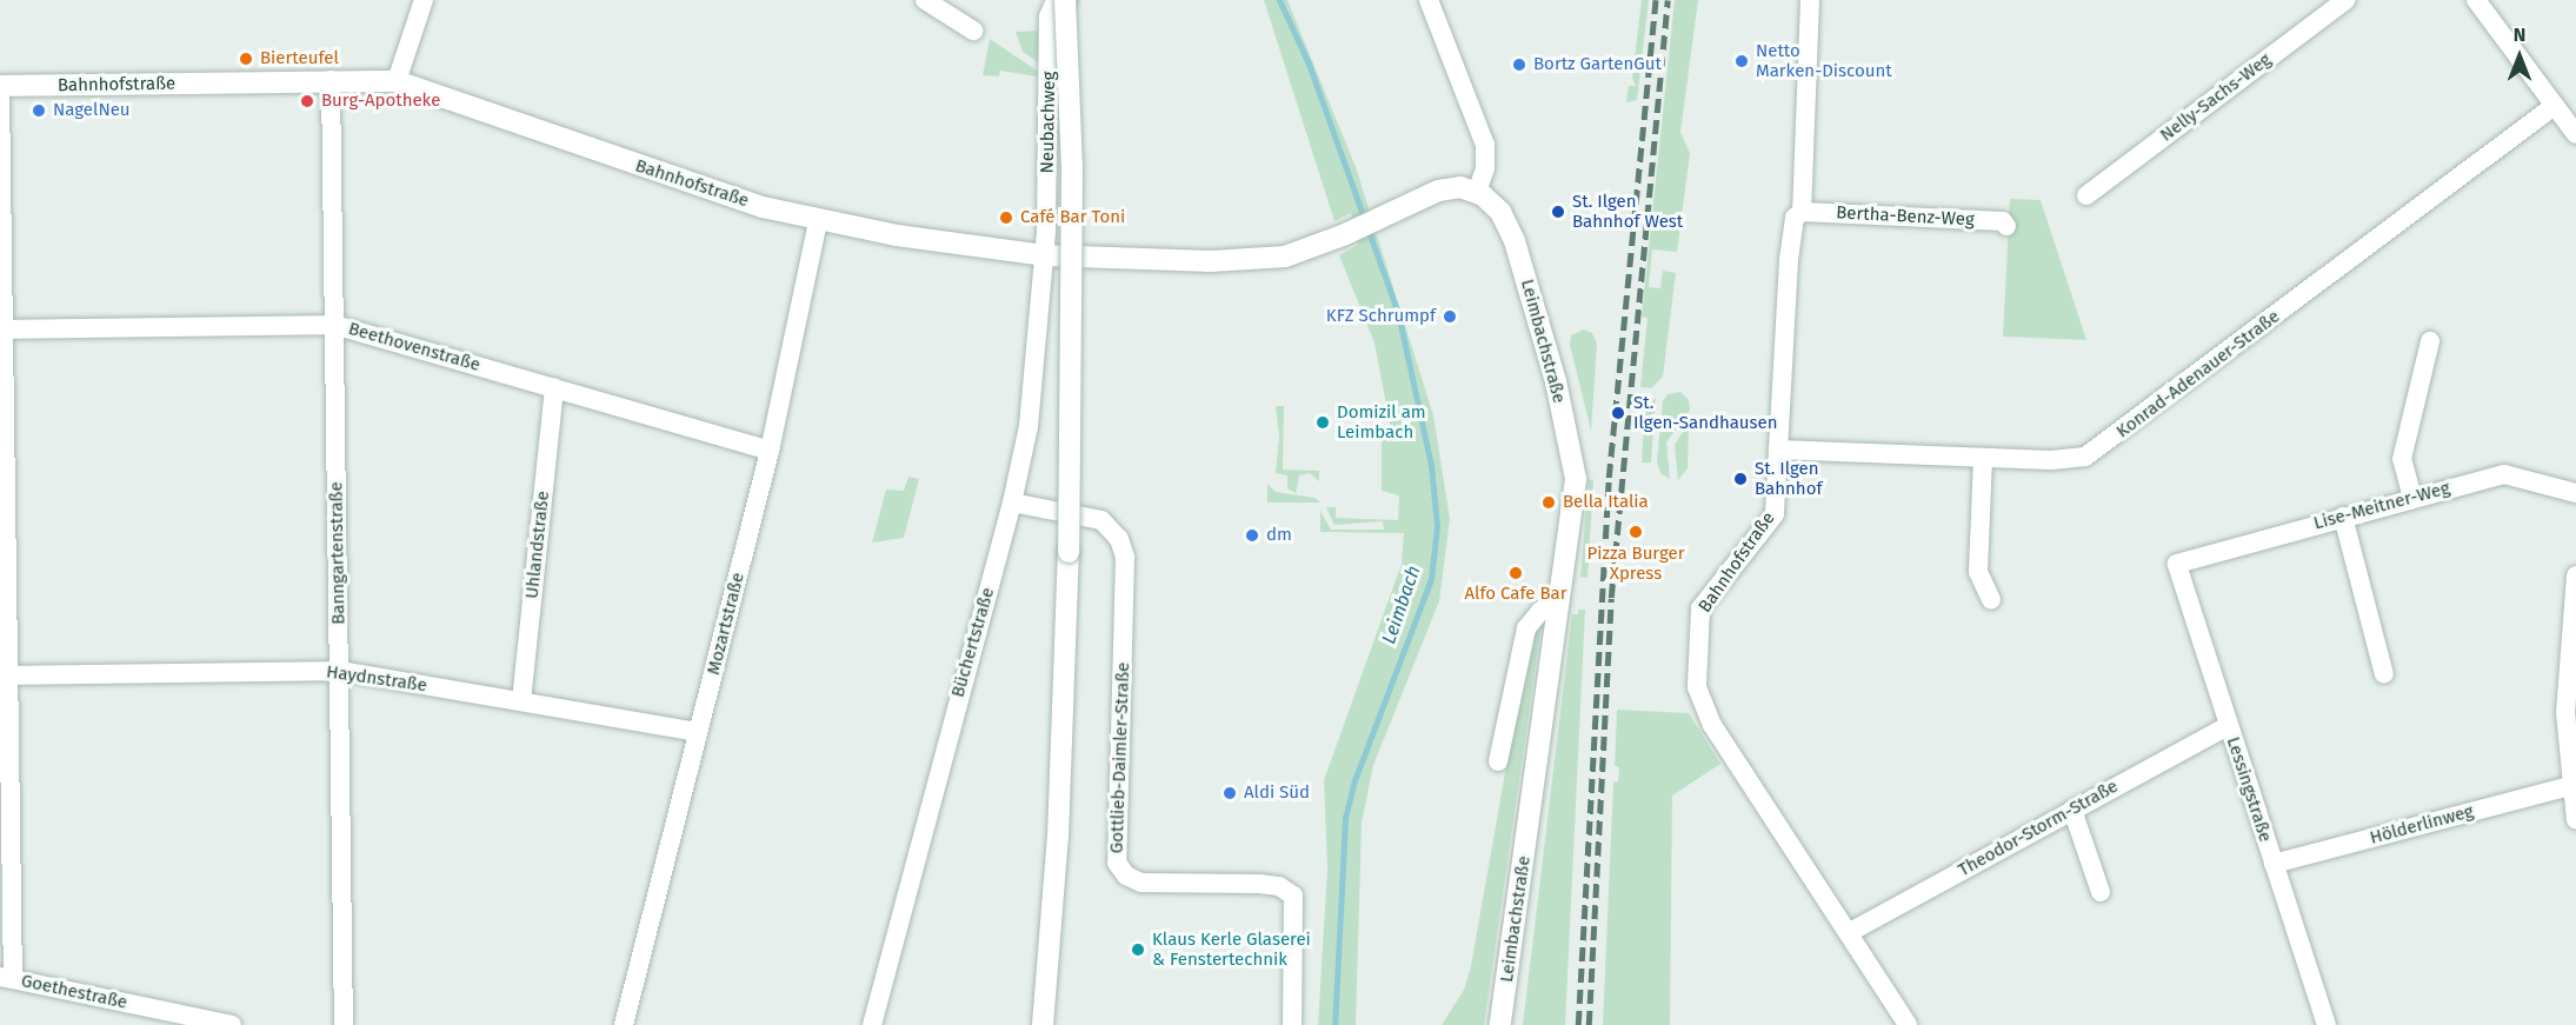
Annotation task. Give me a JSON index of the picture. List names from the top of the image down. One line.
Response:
{"streets":{"street":["Bahnhofstraße","Nelly-Sachs-Weg","Neubachweg","Bertha-Benz-Weg","Leimbachstraße","Beethovenstraße","Konrad-Adenauer-Straße","Lise-Meitner-Weg","Uhlandstraße","Banngartenstraße","Mozartstraße","Büchertstraße","Haydnstraße","Gottlieb-Daimler-Straße","Lessingstraße","Hölderlinweg","Theodor-Storm-Straße","Goethestraße"]},"crossings":[["Bahnhofstraße","Neubachweg"],["Bahnhofstraße","Bertha-Benz-Weg"],["Bahnhofstraße","Leimbachstraße"],["Bahnhofstraße","Konrad-Adenauer-Straße"],["Bahnhofstraße","Banngartenstraße"],["Bahnhofstraße","Mozartstraße"],["Bahnhofstraße","Büchertstraße"],["Bahnhofstraße","Theodor-Storm-Straße"],["Neubachweg","Büchertstraße"],["Beethovenstraße","Uhlandstraße"],["Beethovenstraße","Banngartenstraße"],["Beethovenstraße","Mozartstraße"],["Lise-Meitner-Weg","Lessingstraße"],["Uhlandstraße","Haydnstraße"],["Banngartenstraße","Haydnstraße"],["Mozartstraße","Haydnstraße"],["Büchertstraße","Gottlieb-Daimler-Straße"],["Lessingstraße","Hölderlinweg"],["Lessingstraße","Theodor-Storm-Straße"]],"water":["Leimbach"],"places":["Bierteufel","Netto Marken-Discount","Bortz GartenGut","Burg-Apotheke","NagelNeu","St. Ilgen Bahnhof West","Café Bar Toni","KFZ Schrumpf","St. Ilgen-Sandhausen","Domizil am Leimbach","St. Ilgen Bahnhof","Bella Italia","Pizza Burger Xpress","dm","Alfo Cafe Bar","Aldi Süd","Klaus Kerle Glaserei & Fenstertechnik"],"north":"top"}
